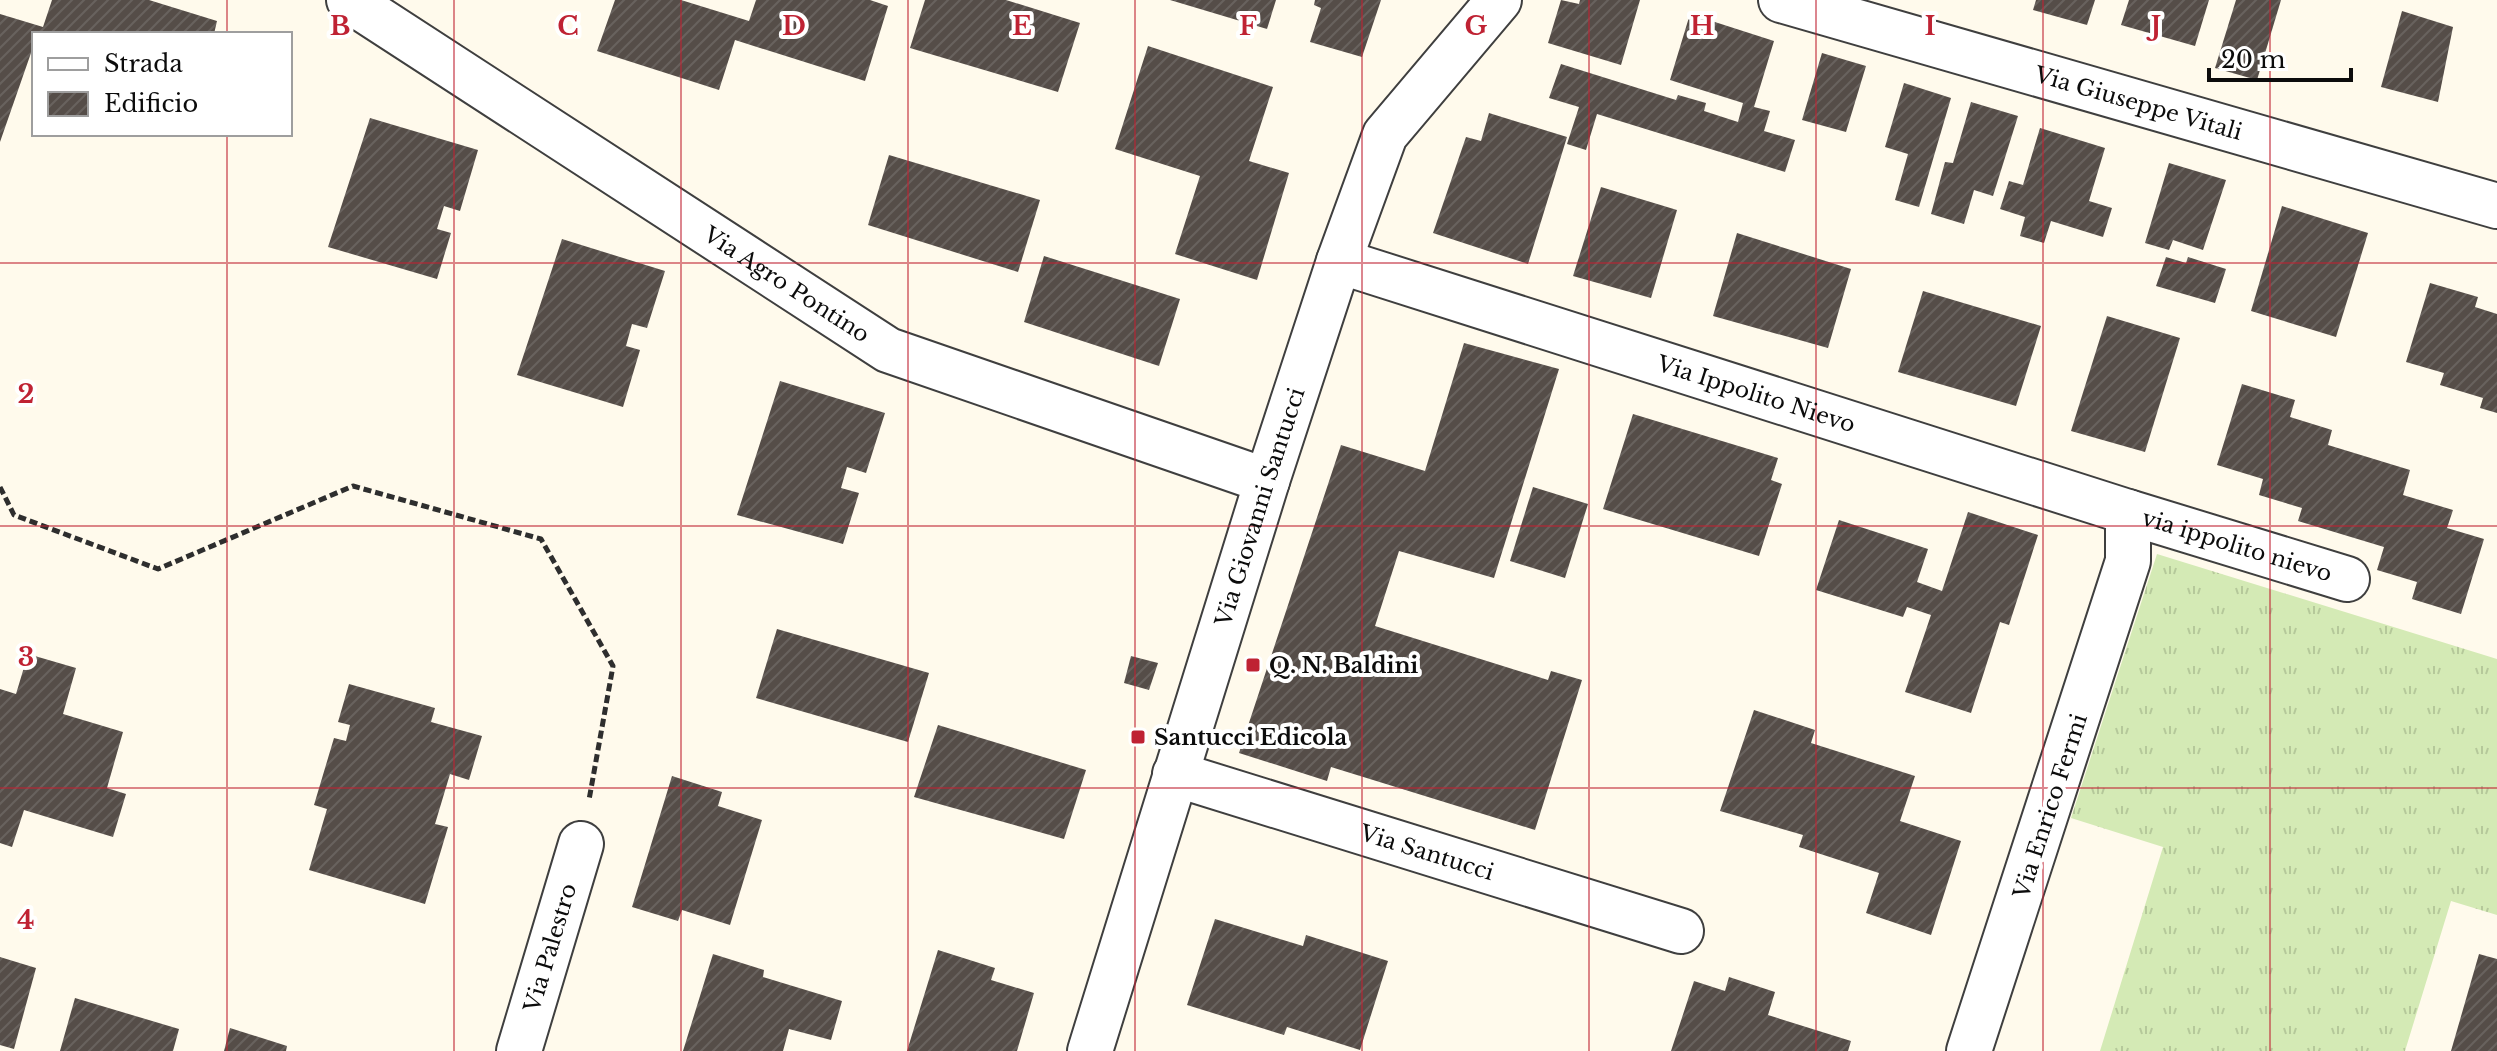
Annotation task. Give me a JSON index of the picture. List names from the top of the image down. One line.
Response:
{"streets":{"street":["Via Giuseppe Vitali","Via Agro Pontino","Via Ippolito Nievo","Via Giovanni Santucci","via ippolito nievo","Via Enrico Fermi","Via Santucci","Via Palestro"]},"crossings":[["Via Agro Pontino","Via Giovanni Santucci"],["Via Ippolito Nievo","Via Giovanni Santucci"],["Via Ippolito Nievo","via ippolito nievo"],["Via Ippolito Nievo","Via Enrico Fermi"],["Via Giovanni Santucci","Via Santucci"]],"places":{"transit":["Q. N. Baldini","Santucci Edicola"]},"legend":["Strada","Edificio"],"scale_bar":"20 m","grid":{"columns":["B","C","D","E","F","G","H","I","J"],"rows":["2","3","4"]}}
